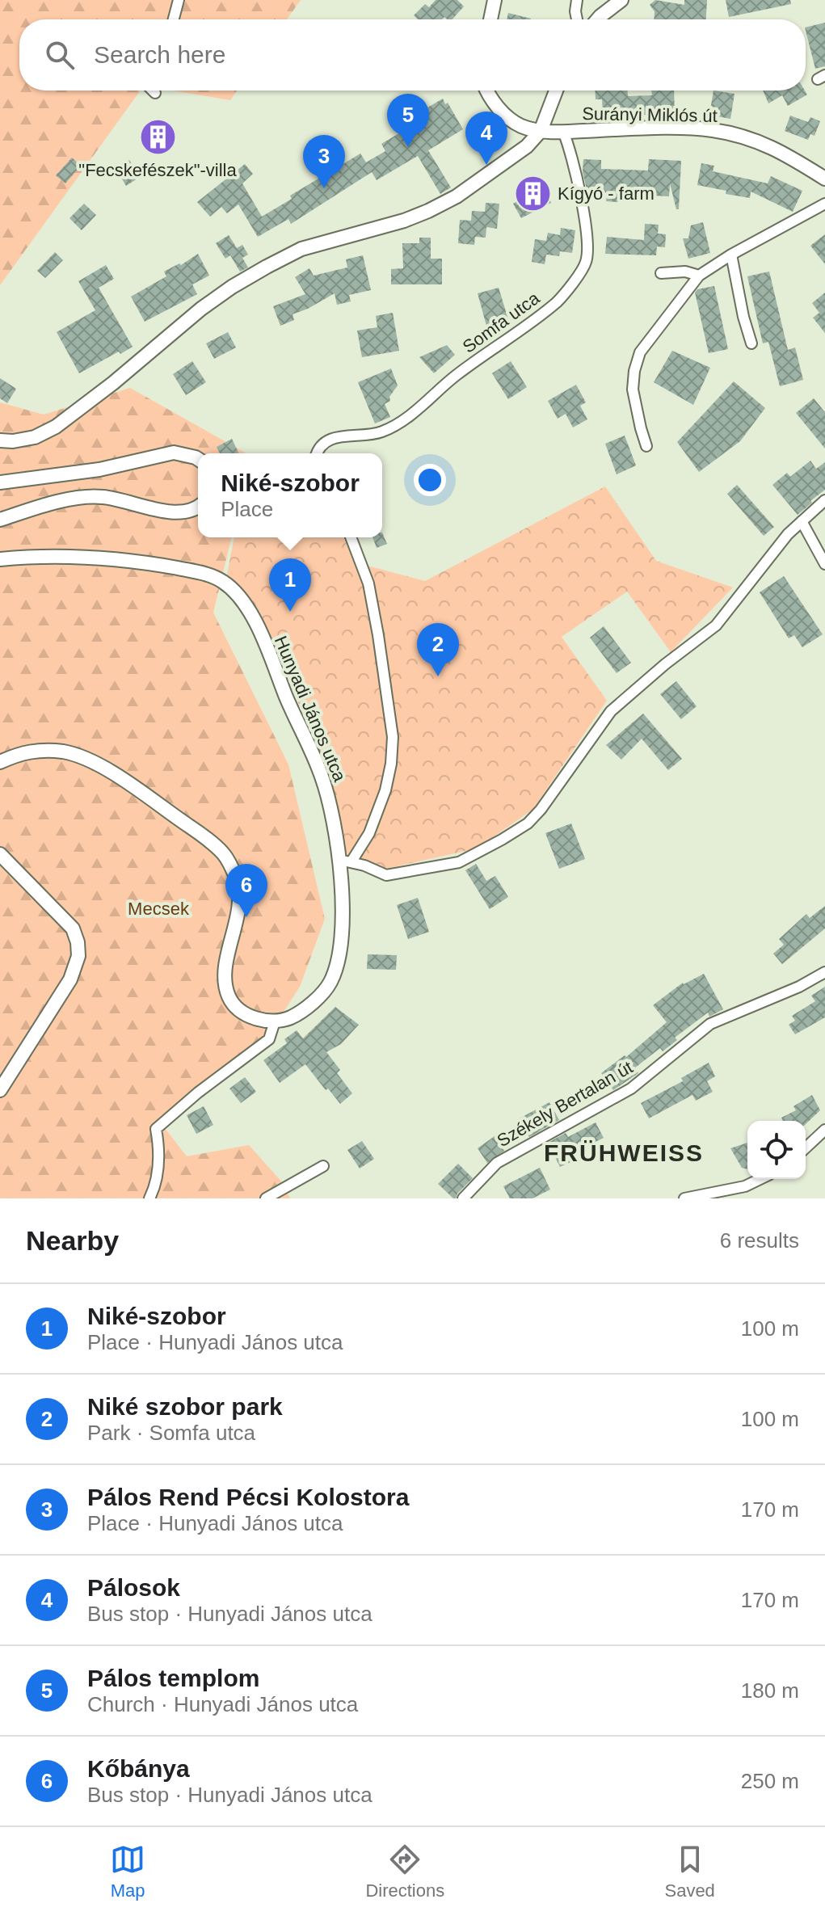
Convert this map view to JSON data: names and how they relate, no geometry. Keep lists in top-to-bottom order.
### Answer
{
  "streets": {
    "street": [
      "Surányi Miklós út",
      "Somfa utca",
      "Hunyadi János utca",
      "Székely Bertalan út"
    ]
  },
  "crossings": [
    ["Surányi Miklós út", "Somfa utca"]
  ],
  "districts": ["FRÜHWEISS"],
  "parks": ["Mecsek"],
  "places": {
    "building": ["\"Fecskefészek\"-villa", "Kígyó - farm"]
  },
  "page": {
    "search": "Search here",
    "pins": [
      "5",
      "4",
      "3",
      "1",
      "2",
      "6"
    ],
    "popup": ["Niké-szobor", "Place"],
    "heading": ["Nearby", "6 results"],
    "list": [
      {
        "mark": "1",
        "name": "Niké-szobor",
        "note": "Place · Hunyadi János utca",
        "value": "100 m"
      },
      {
        "mark": "2",
        "name": "Niké szobor park",
        "note": "Park · Somfa utca",
        "value": "100 m"
      },
      {
        "mark": "3",
        "name": "Pálos Rend Pécsi Kolostora",
        "note": "Place · Hunyadi János utca",
        "value": "170 m"
      },
      {
        "mark": "4",
        "name": "Pálosok",
        "note": "Bus stop · Hunyadi János utca",
        "value": "170 m"
      },
      {
        "mark": "5",
        "name": "Pálos templom",
        "note": "Church · Hunyadi János utca",
        "value": "180 m"
      },
      {
        "mark": "6",
        "name": "Kőbánya",
        "note": "Bus stop · Hunyadi János utca",
        "value": "250 m"
      }
    ],
    "nav": ["Map", "Directions", "Saved"]
  }
}
